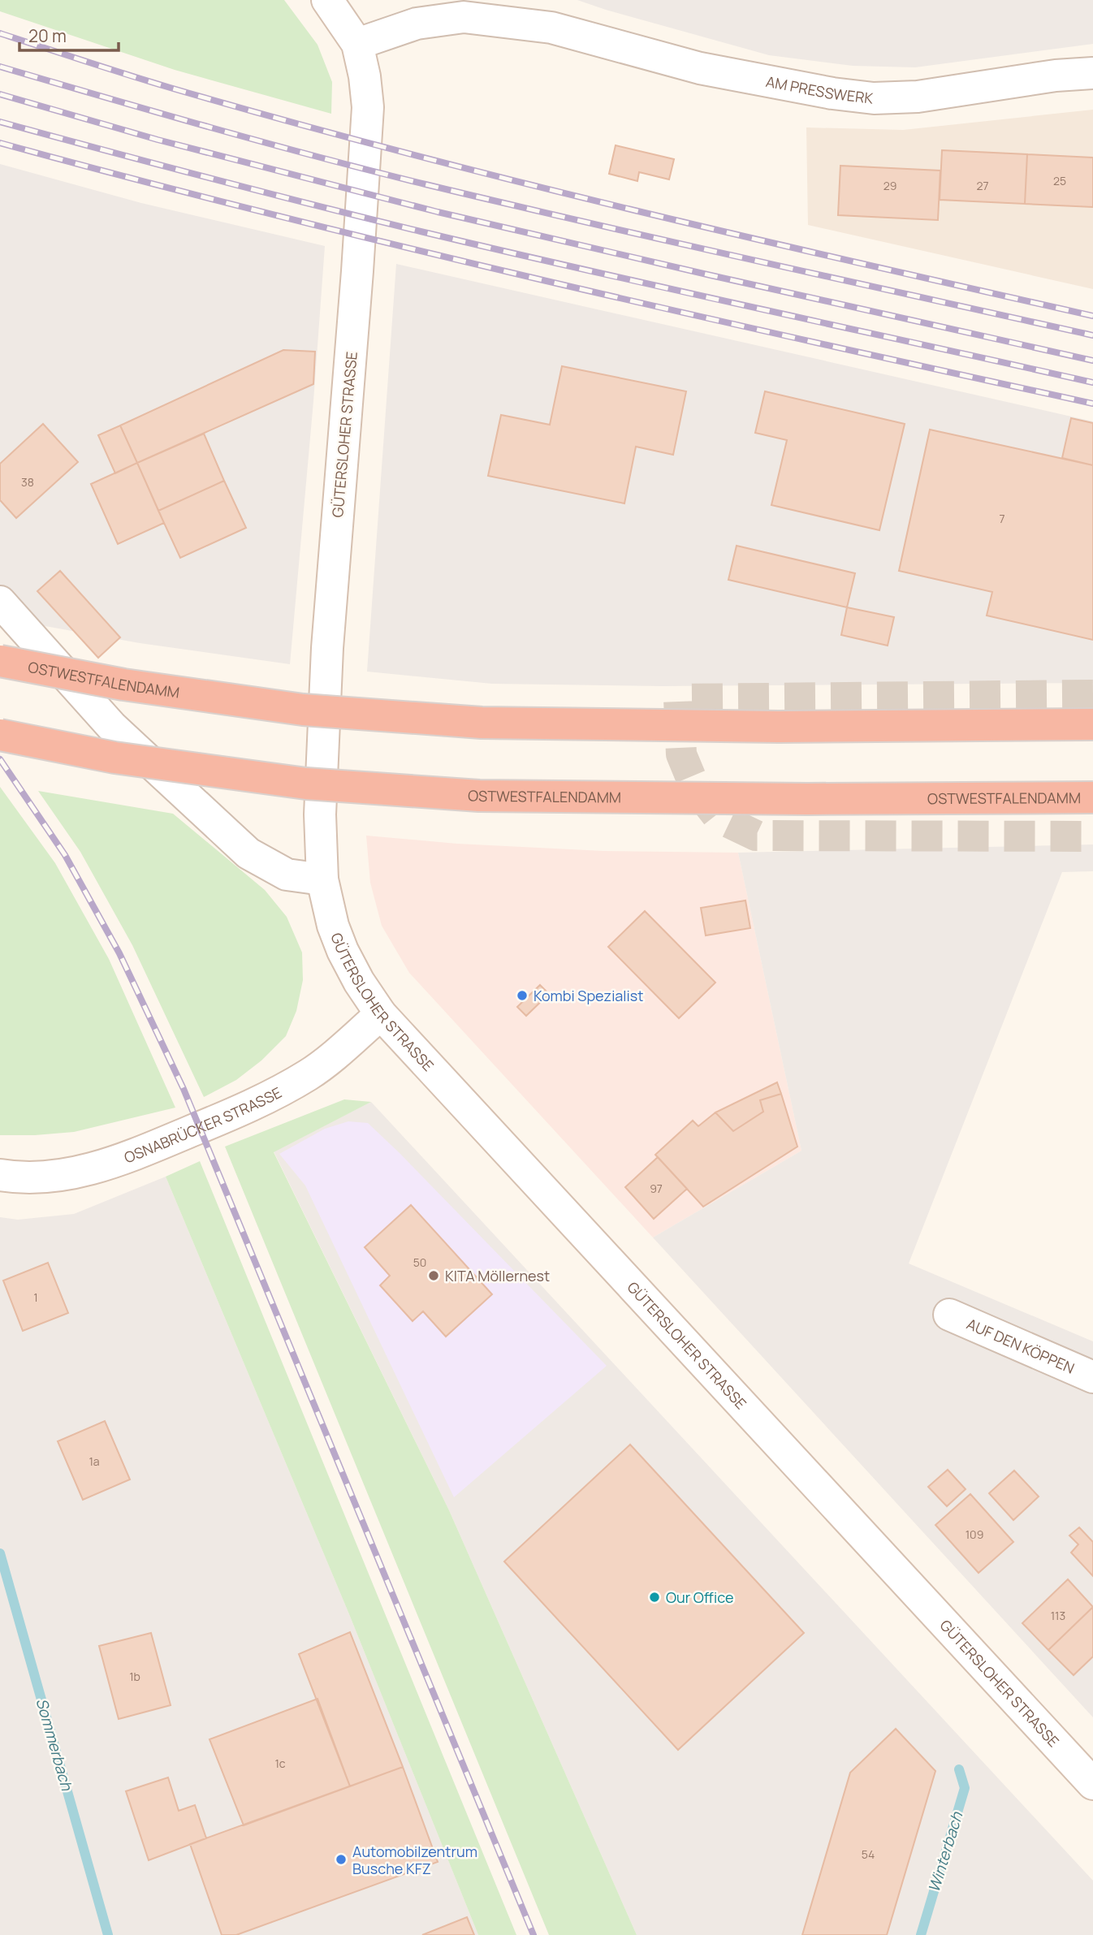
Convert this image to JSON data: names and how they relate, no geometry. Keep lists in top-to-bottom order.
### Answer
{
  "streets": {
    "highway": ["OSTWESTFALENDAMM"],
    "street": [
      "AM PRESSWERK",
      "GÜTERSLOHER STRASSE",
      "OSNABRÜCKER STRASSE",
      "AUF DEN KÖPPEN"
    ]
  },
  "crossings": [
    ["AM PRESSWERK", "GÜTERSLOHER STRASSE"],
    ["GÜTERSLOHER STRASSE", "OSNABRÜCKER STRASSE"]
  ],
  "water": ["Sommerbach", "Winterbach"],
  "places": [
    "Kombi Spezialist",
    "KITA Möllernest",
    "Our Office",
    "Automobilzentrum Busche KFZ"
  ],
  "house_numbers": [
    "25",
    "29",
    "27",
    "38",
    "7",
    "97",
    "50",
    "1",
    "1a",
    "109",
    "113",
    "1b",
    "1c",
    "54"
  ],
  "scale_bar": "20 m"
}
